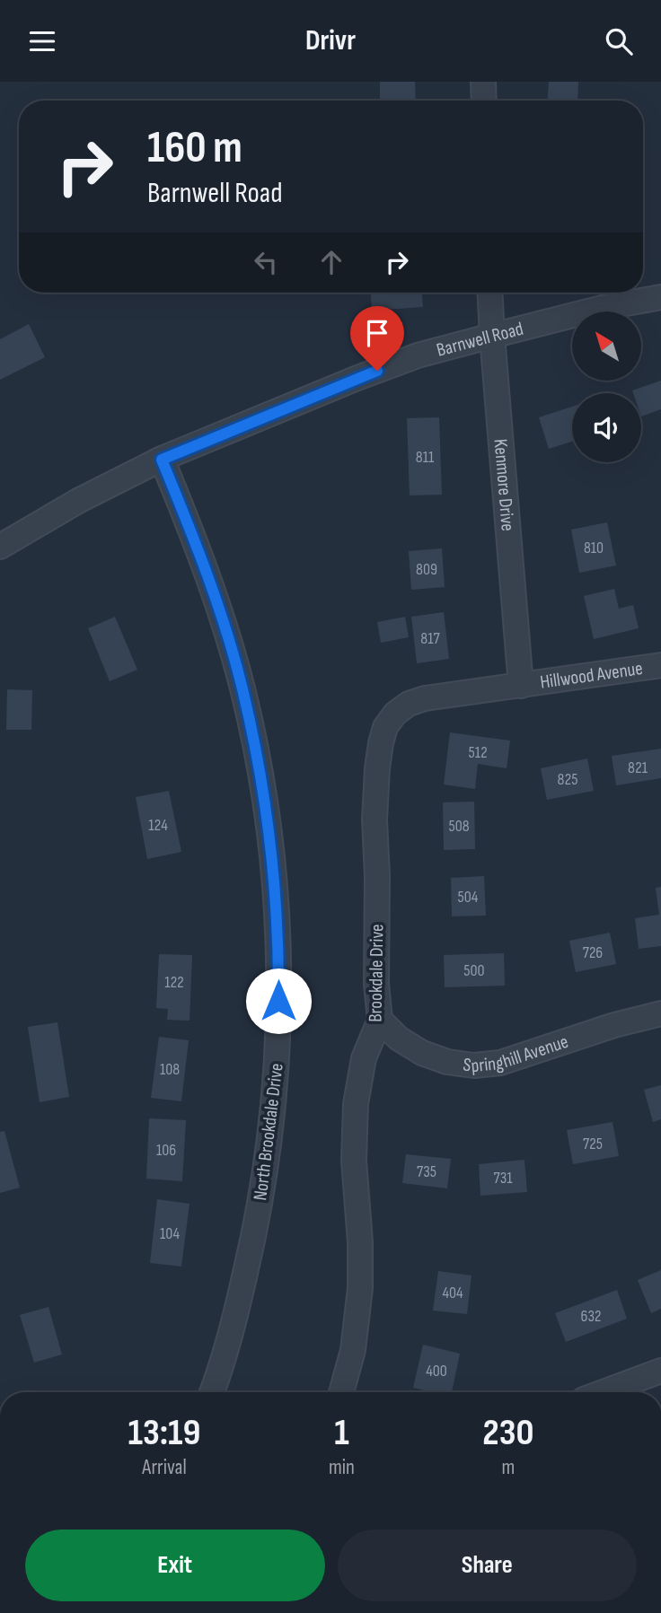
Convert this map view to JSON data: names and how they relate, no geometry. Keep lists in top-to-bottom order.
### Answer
{
  "streets": {
    "street": [
      "Barnwell Road",
      "Kenmore Drive",
      "Hillwood Avenue",
      "Brookdale Drive",
      "Springhill Avenue",
      "North Brookdale Drive"
    ]
  },
  "crossings": [
    ["Barnwell Road", "Kenmore Drive"],
    ["Barnwell Road", "North Brookdale Drive"],
    ["Kenmore Drive", "Hillwood Avenue"],
    ["Kenmore Drive", "Brookdale Drive"],
    ["Hillwood Avenue", "Brookdale Drive"],
    ["Brookdale Drive", "Springhill Avenue"]
  ],
  "house_numbers": [
    "811",
    "810",
    "809",
    "817",
    "512",
    "821",
    "825",
    "124",
    "508",
    "504",
    "726",
    "500",
    "122",
    "108",
    "725",
    "106",
    "735",
    "731",
    "104",
    "404",
    "632",
    "400"
  ],
  "north": "top left",
  "page": {
    "header": "Drivr",
    "turn": ["160 m", "Barnwell Road"],
    "eta": [
      "13:19",
      "Arrival",
      "1",
      "min",
      "230",
      "m"
    ],
    "buttons": ["Exit", "Share"]
  }
}
